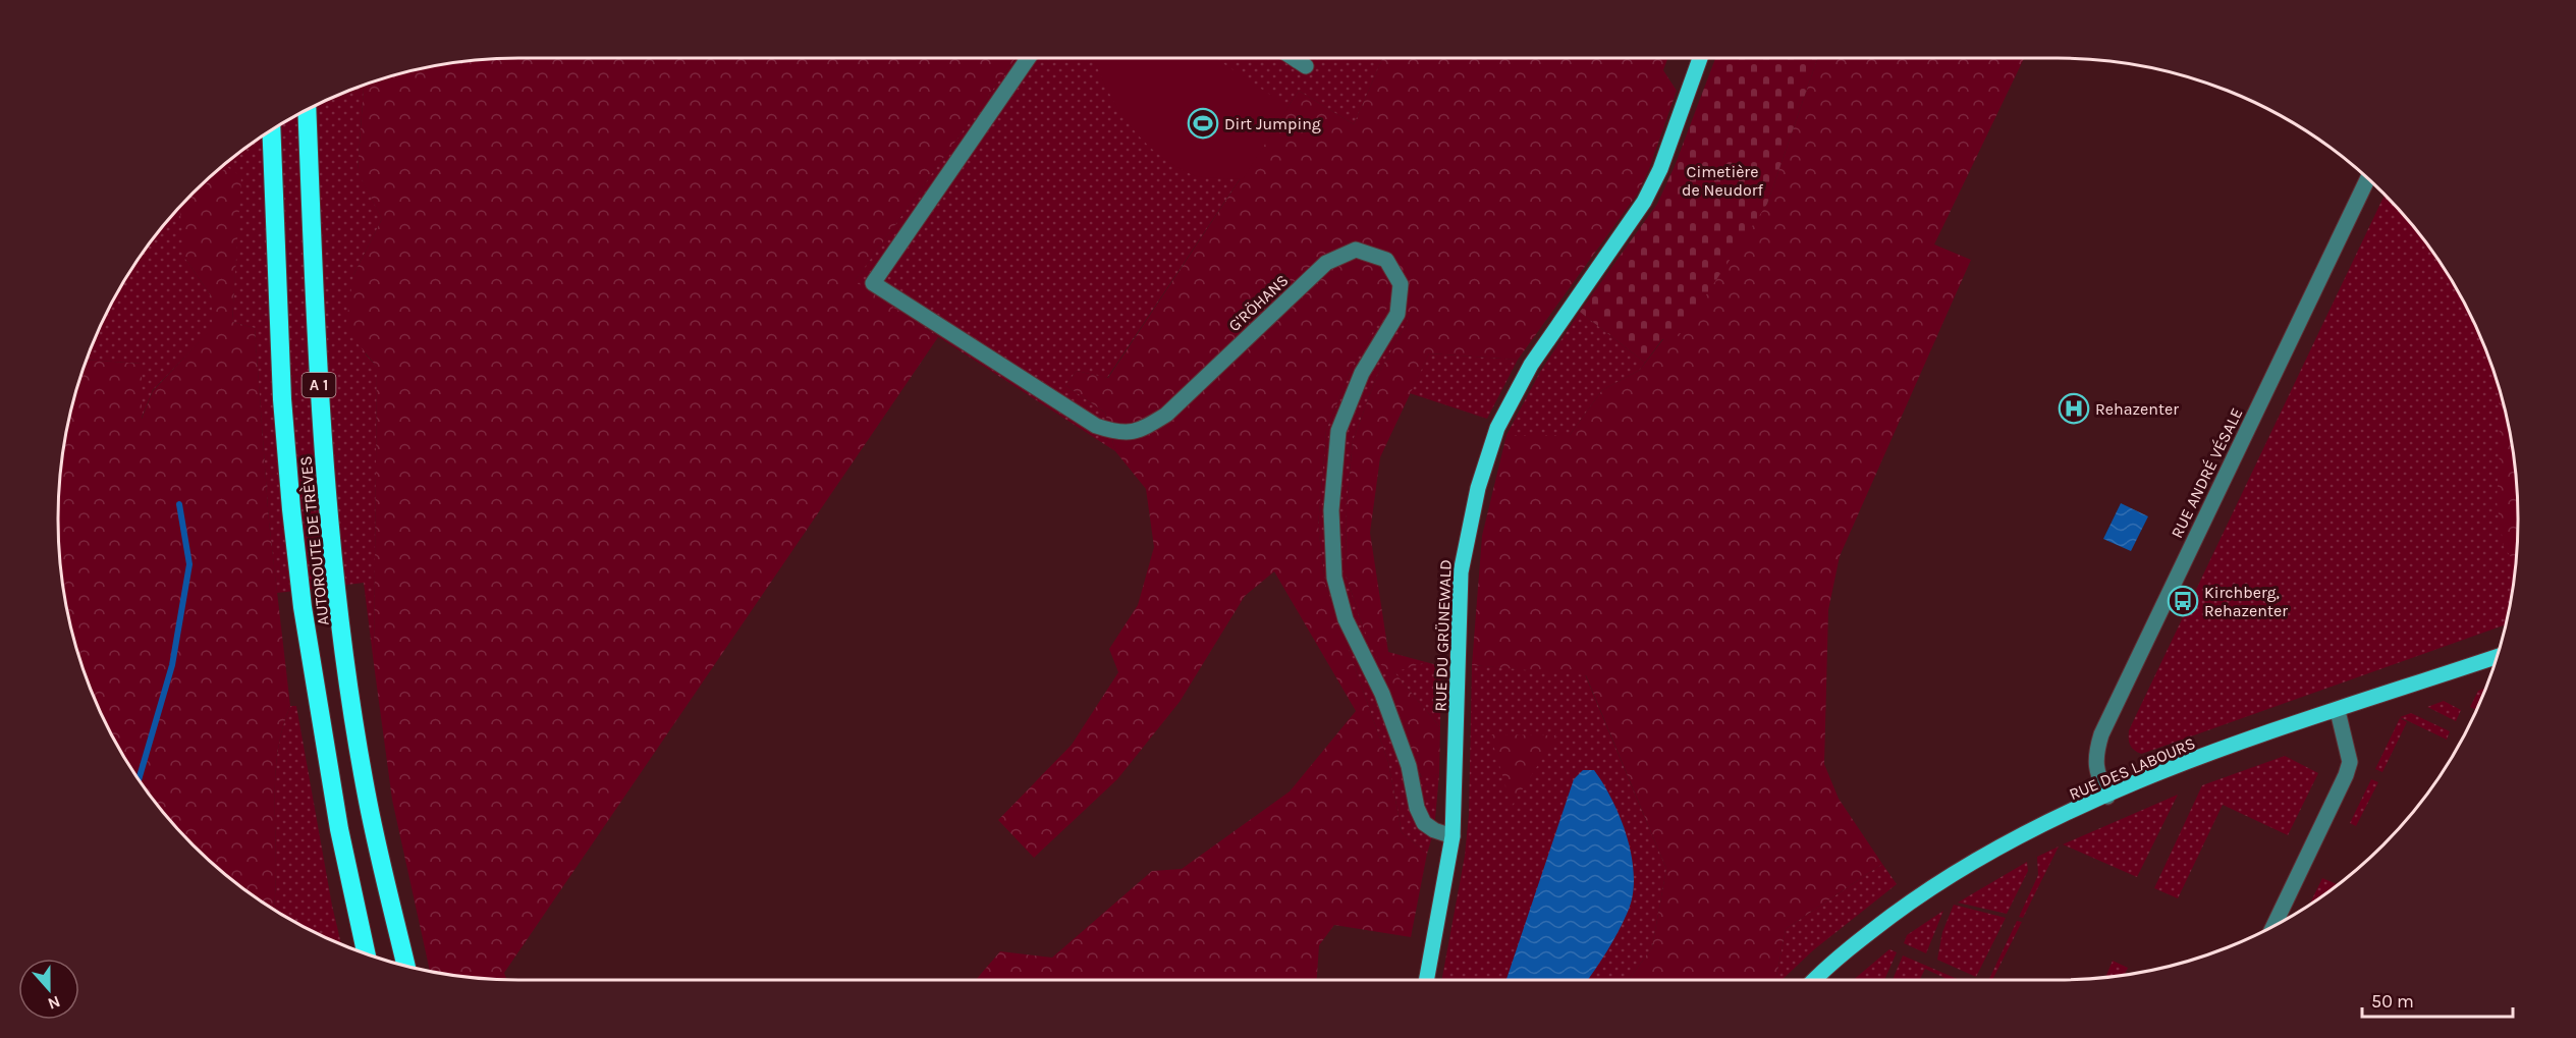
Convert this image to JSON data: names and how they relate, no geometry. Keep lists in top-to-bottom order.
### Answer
{
  "streets": {
    "highway": ["A 1", "AUTOROUTE DE TRÈVES"],
    "main road": ["RUE DU GRÜNEWALD", "RUE DES LABOURS"],
    "street": ["G'RÖHANS", "RUE ANDRÉ VÉSALE"]
  },
  "crossings": [
    ["G'RÖHANS", "RUE DU GRÜNEWALD"],
    ["RUE ANDRÉ VÉSALE", "RUE DES LABOURS"]
  ],
  "parks": ["Cimetière de Neudorf"],
  "places": {
    "sports": ["Dirt Jumping"],
    "hospital": ["Rehazenter"],
    "bus stop": ["Kirchberg, Rehazenter"]
  },
  "scale_bar": "50 m",
  "north": "bottom"
}
